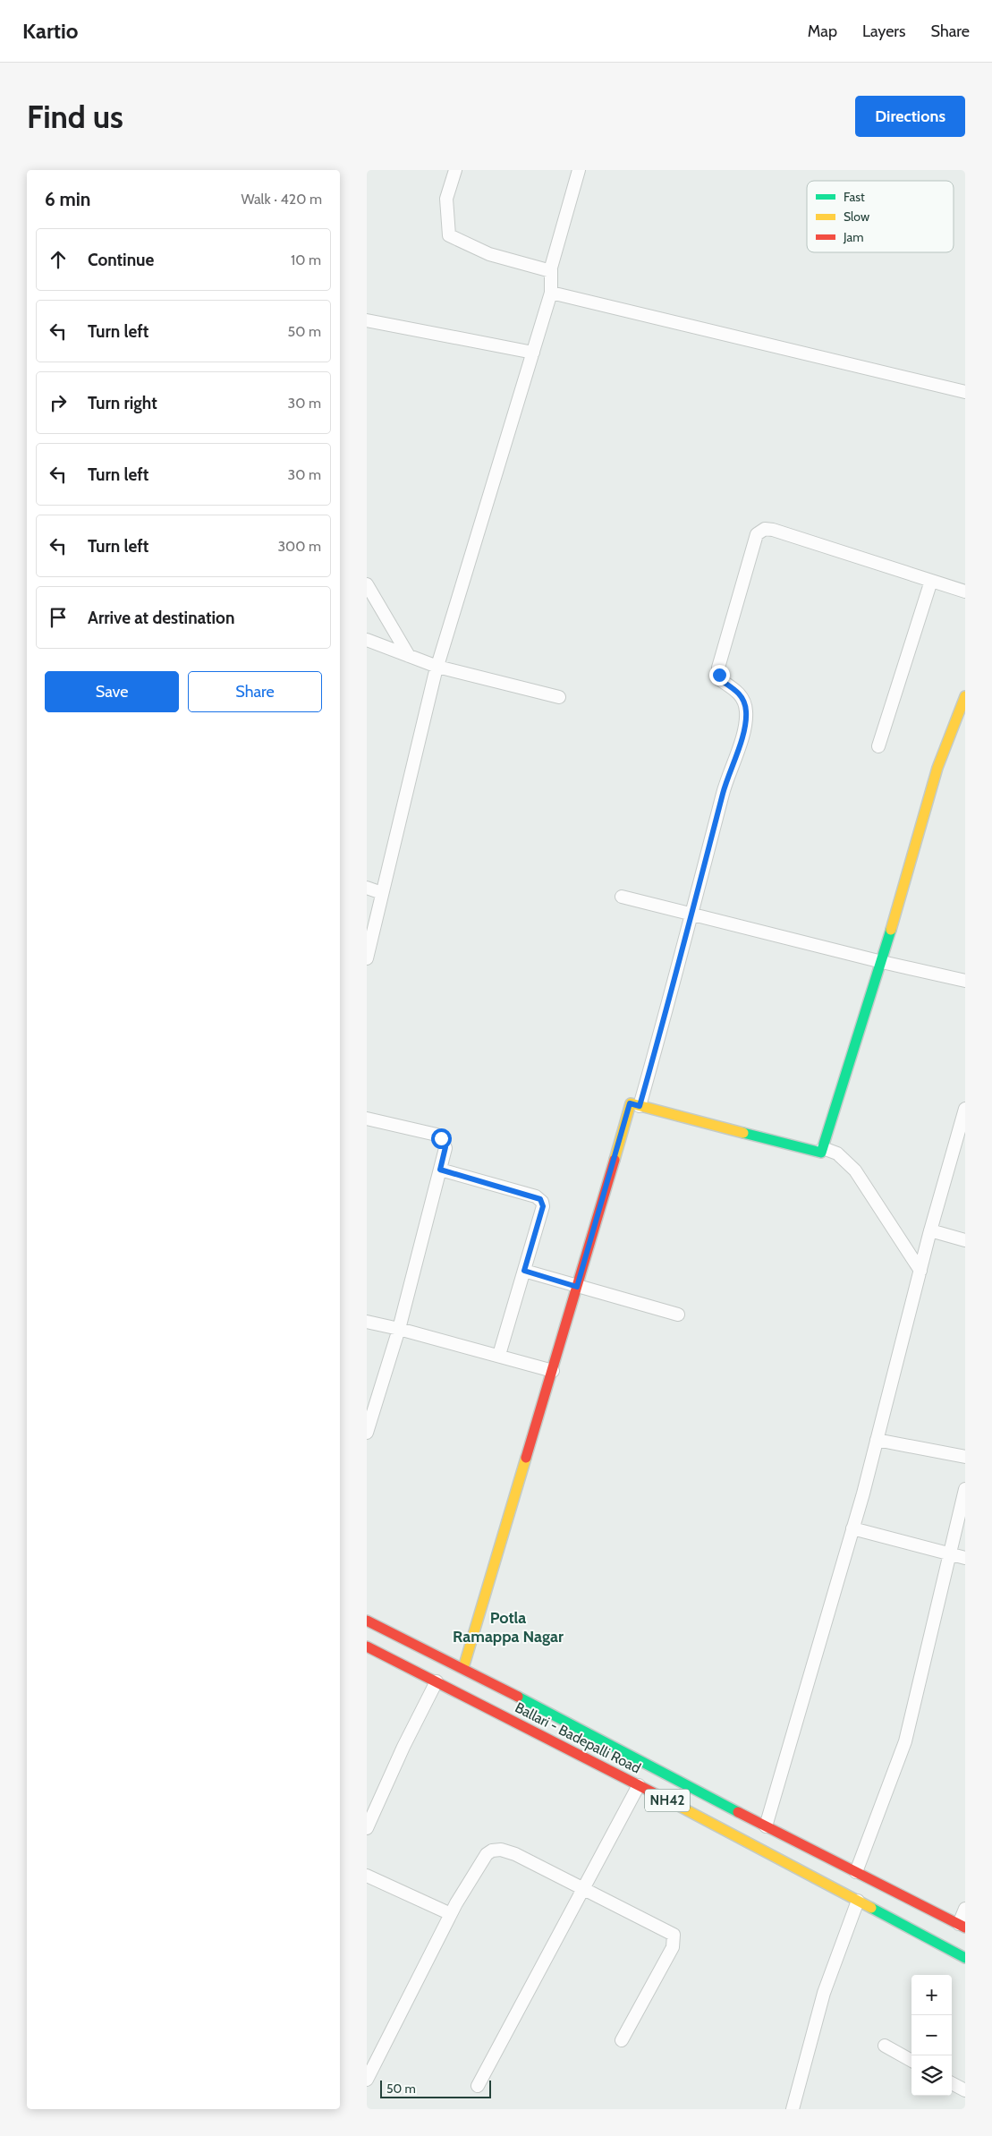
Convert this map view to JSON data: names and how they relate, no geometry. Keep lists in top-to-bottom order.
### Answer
{
  "streets": {
    "main road": ["Ballari - Badepalli Road", "NH42"]
  },
  "districts": ["Potla Ramappa Nagar"],
  "legend": ["Fast", "Slow", "Jam"],
  "scale_bar": "50 m",
  "page": {
    "header": "Kartio",
    "nav": ["Map", "Layers", "Share"],
    "buttons": [
      "Directions",
      ["Save", "Share"]
    ],
    "title": "Find us",
    "heading": ["6 min", "Walk · 420 m"],
    "list": [
      ["Continue", "10 m"],
      ["Turn left", "50 m"],
      ["Turn right", "30 m"],
      ["Turn left", "30 m"],
      ["Turn left", "300 m"],
      "Arrive at destination"
    ],
    "map_buttons": ["+", "−"],
    "scale": "50 m"
  }
}
